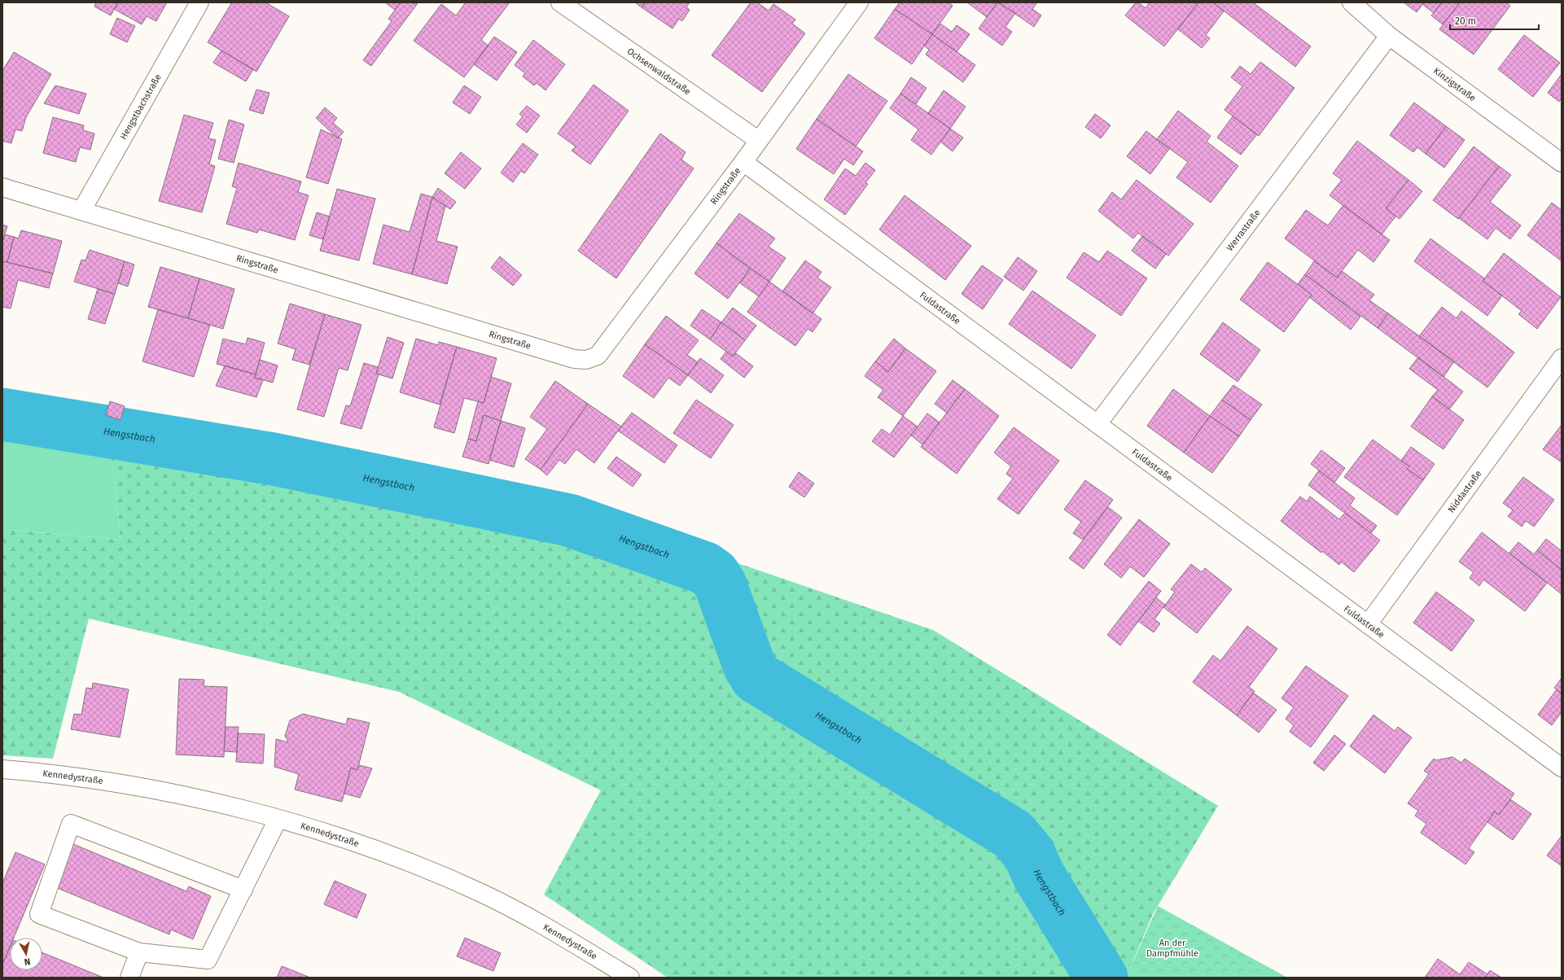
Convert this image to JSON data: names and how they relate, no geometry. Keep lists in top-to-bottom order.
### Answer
{
  "streets": {
    "street": [
      "Ochsenwaldstraße",
      "Kinzigstraße",
      "Hengstbachstraße",
      "Ringstraße",
      "Werrastraße",
      "Fuldastraße",
      "Niddastraße",
      "Kennedystraße"
    ]
  },
  "crossings": [
    ["Ochsenwaldstraße", "Ringstraße"],
    ["Kinzigstraße", "Werrastraße"],
    ["Hengstbachstraße", "Ringstraße"],
    ["Ringstraße", "Fuldastraße"],
    ["Werrastraße", "Fuldastraße"],
    ["Fuldastraße", "Niddastraße"]
  ],
  "water": ["Hengstbach"],
  "parks": ["An der Dampfmühle"],
  "scale_bar": "20 m",
  "north": "bottom"
}
